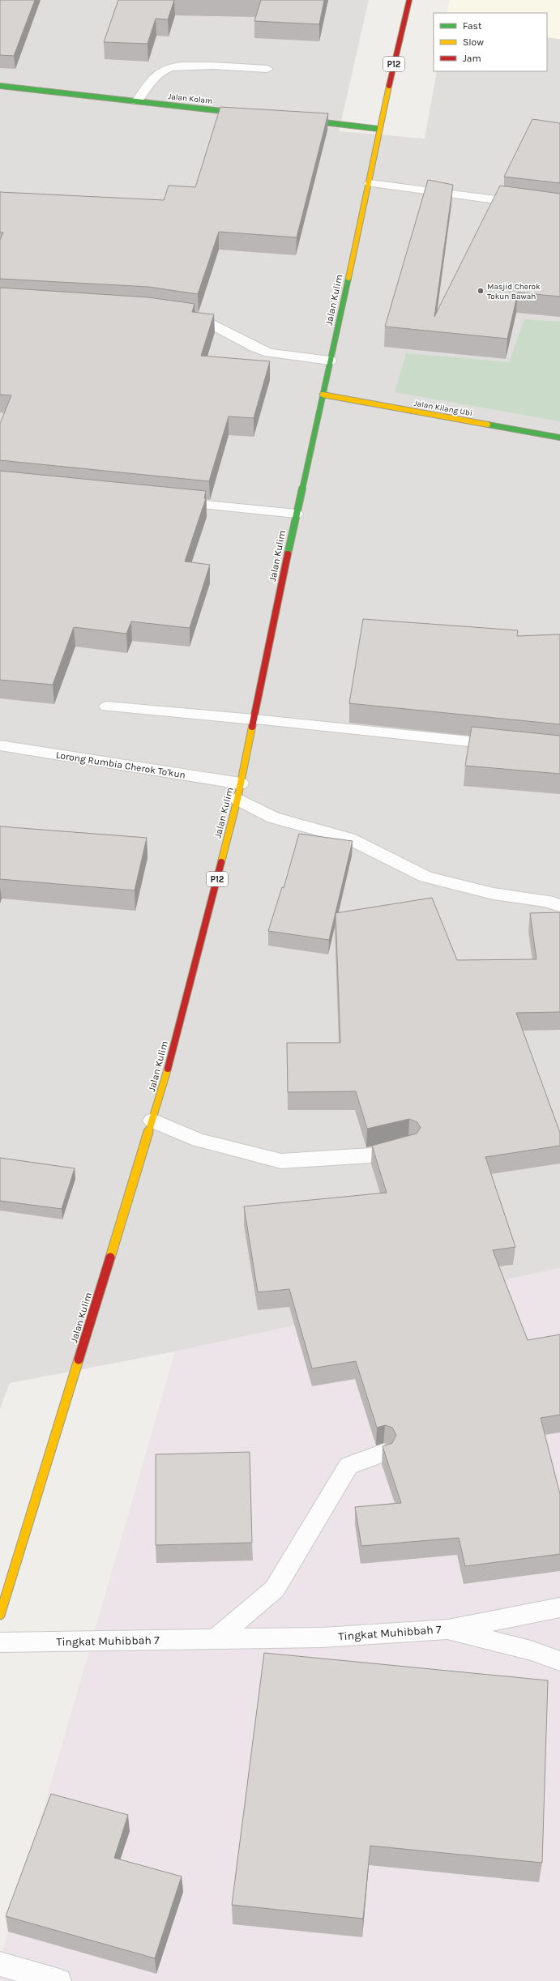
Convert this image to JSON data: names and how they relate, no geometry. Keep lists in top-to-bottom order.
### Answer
{
  "streets": {
    "main road": [
      "P12",
      "Jalan Kolam",
      "Jalan Kulim",
      "Jalan Kilang Ubi"
    ],
    "street": ["Lorong Rumbia Cherok To'kun", "Tingkat Muhibbah 7"]
  },
  "crossings": [
    ["Jalan Kulim", "Jalan Kilang Ubi"],
    ["Jalan Kulim", "Lorong Rumbia Cherok To'kun"]
  ],
  "places": ["Masjid Cherok Tokun Bawah"],
  "legend": ["Fast", "Slow", "Jam"]
}
